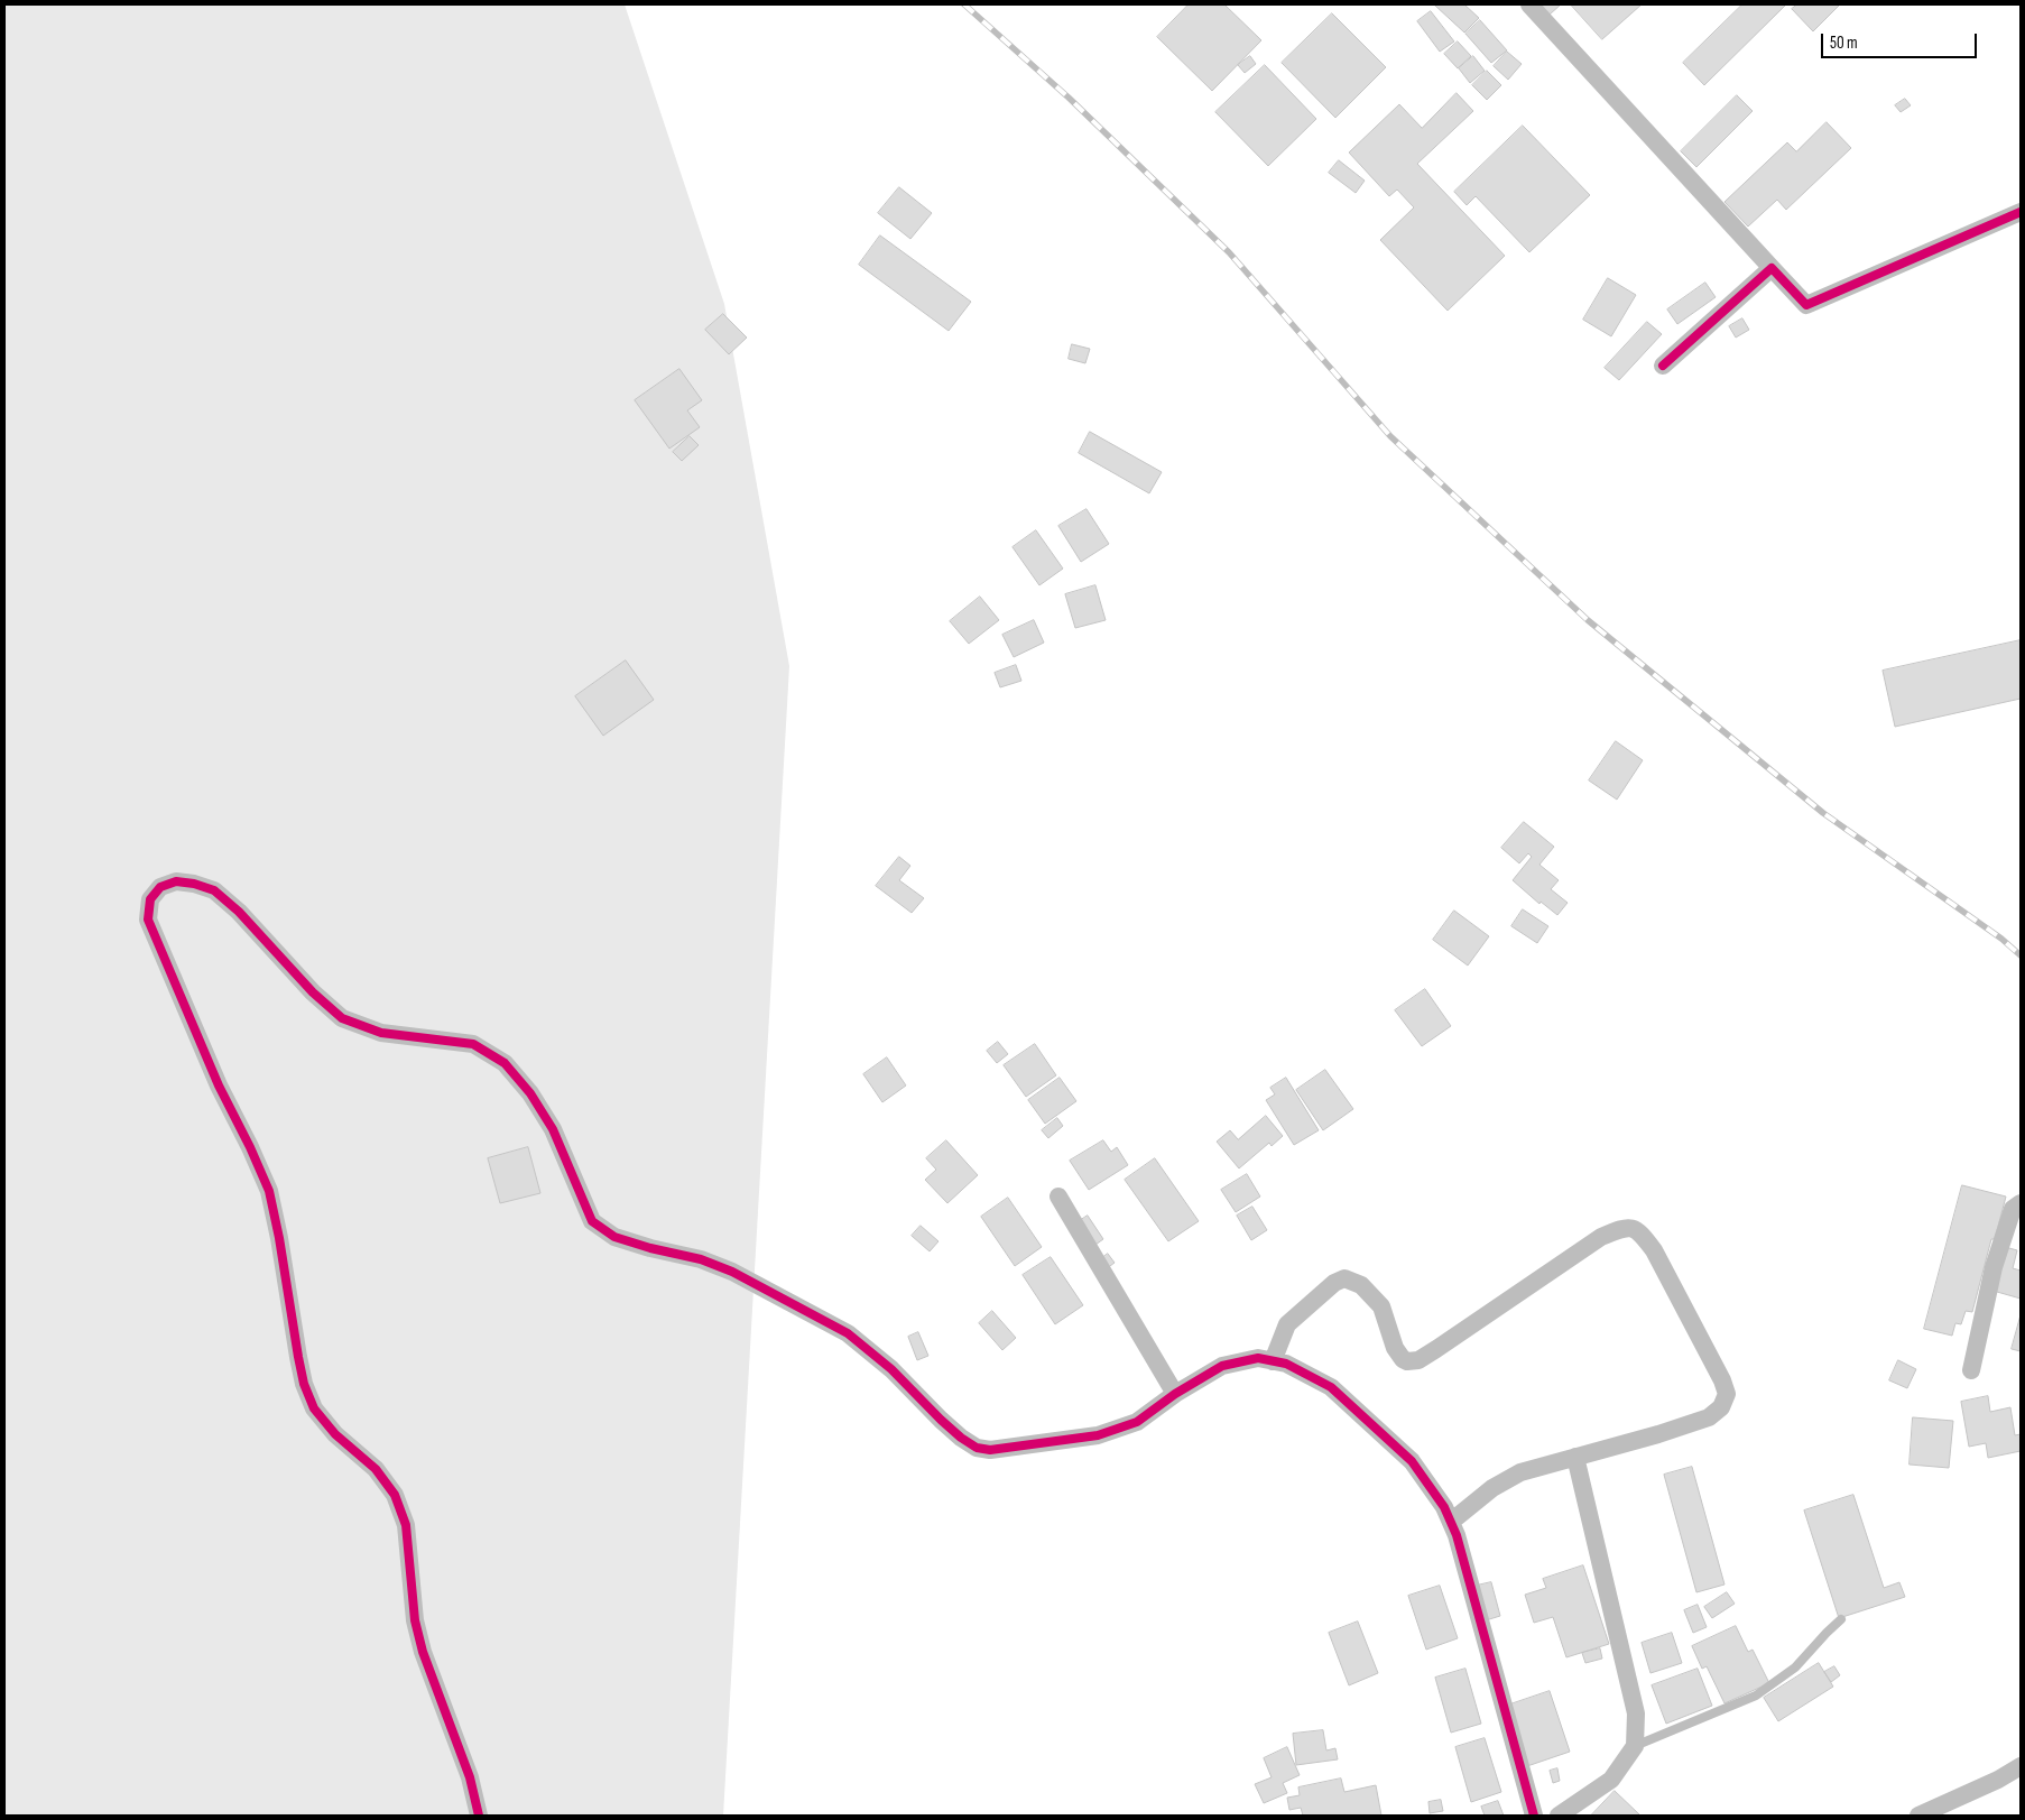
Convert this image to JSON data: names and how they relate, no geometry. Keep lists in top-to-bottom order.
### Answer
{
  "scale_bar": "50 m"
}
